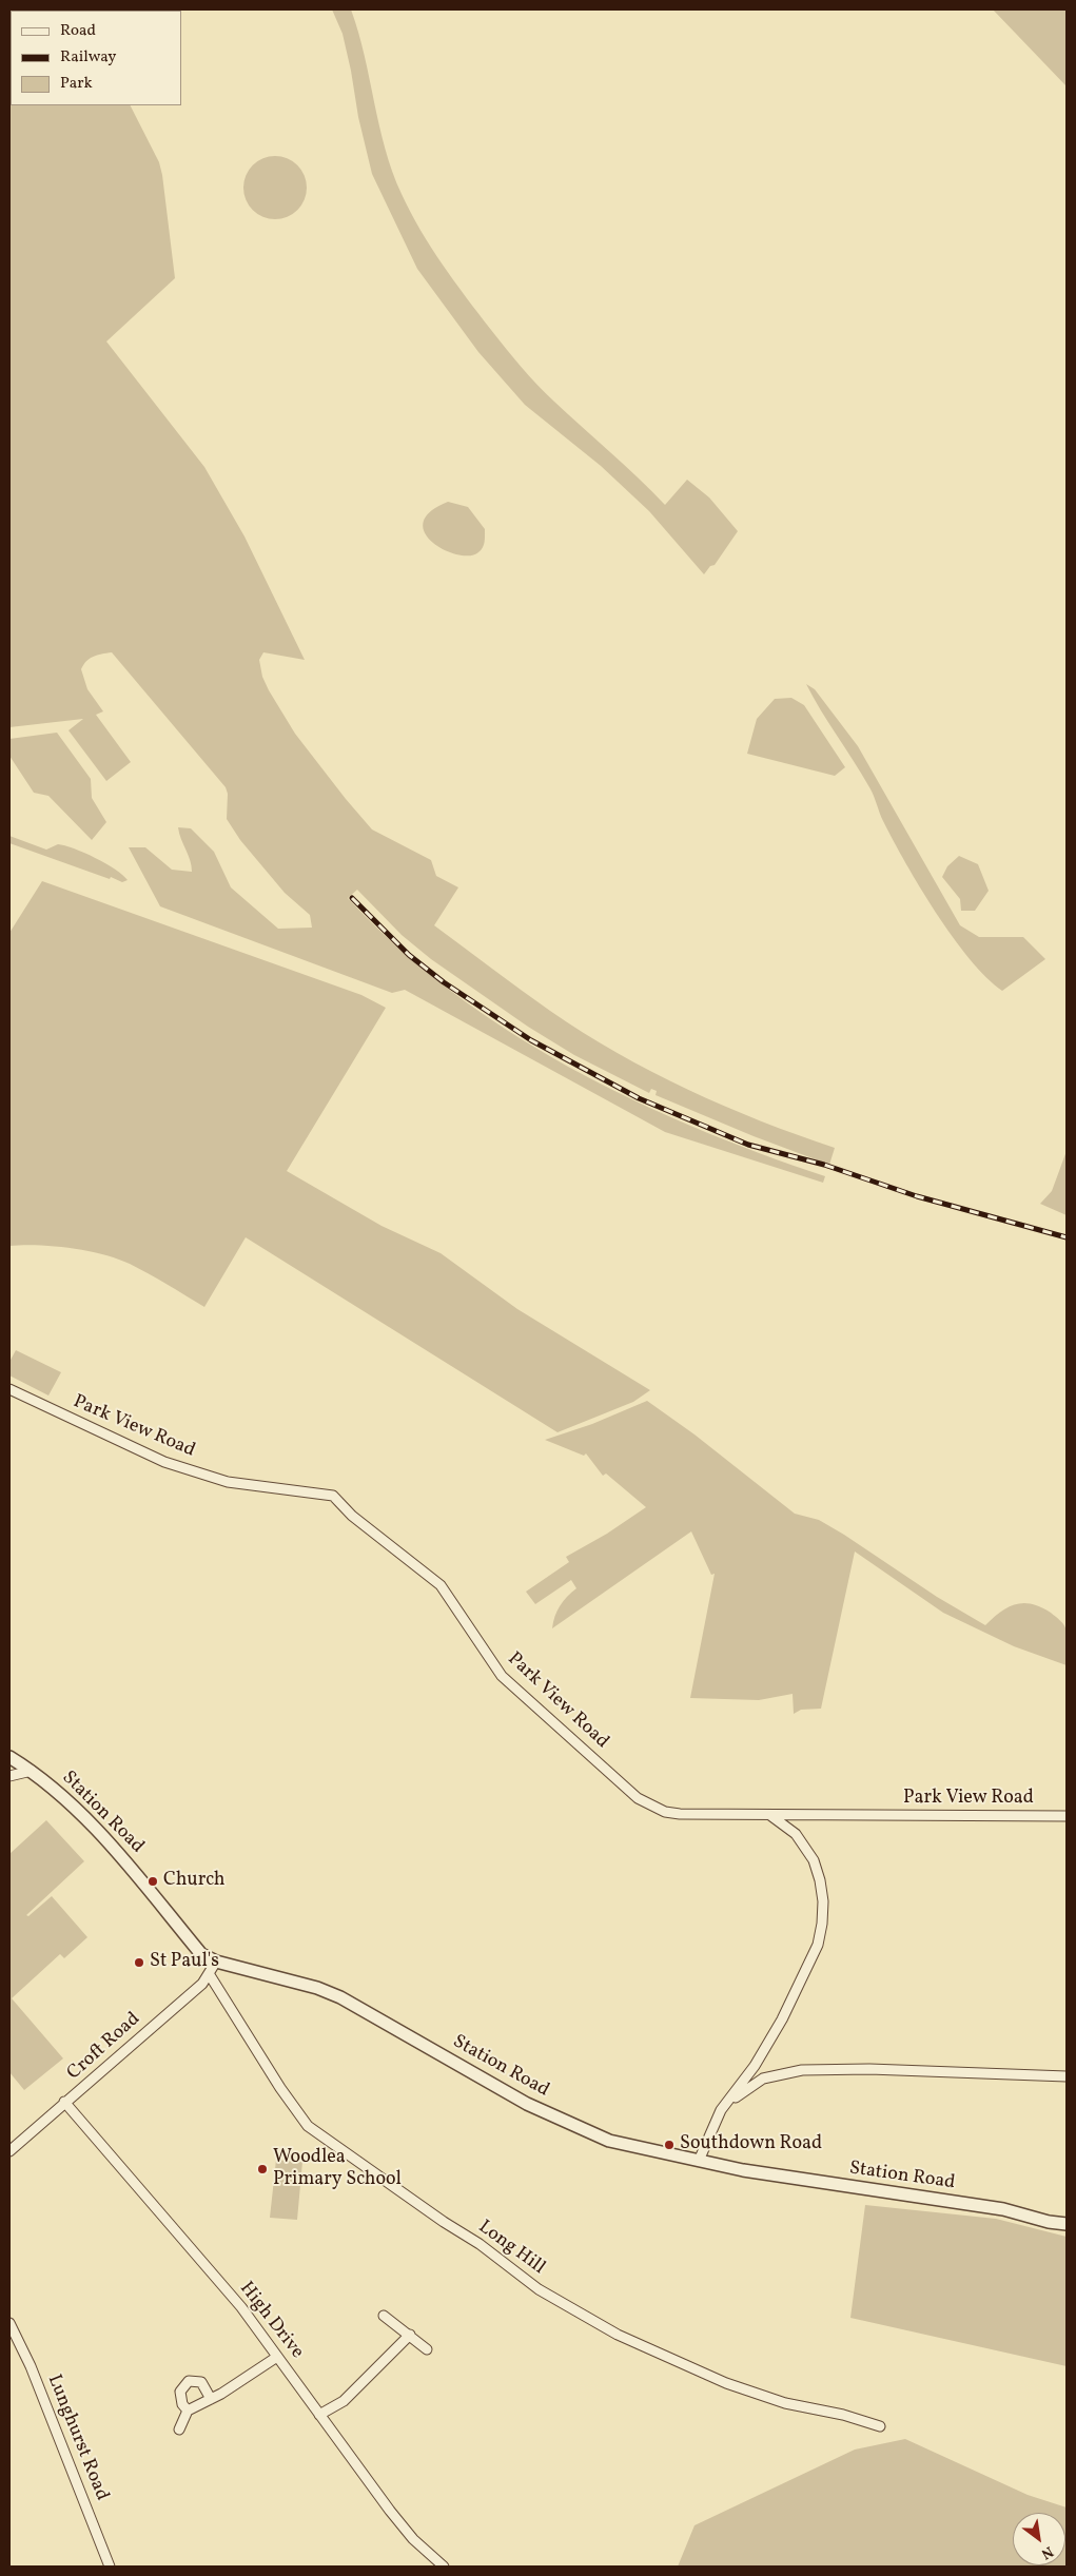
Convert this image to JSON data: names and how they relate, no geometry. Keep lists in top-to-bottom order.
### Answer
{
  "streets": {
    "street": [
      "Park View Road",
      "Station Road",
      "Croft Road",
      "Long Hill",
      "High Drive",
      "Lunghurst Road"
    ]
  },
  "crossings": [
    ["Station Road", "Croft Road"],
    ["Croft Road", "Long Hill"],
    ["Croft Road", "High Drive"]
  ],
  "places": [
    "Church",
    "St Paul's",
    "Southdown Road",
    "Woodlea Primary School"
  ],
  "legend": ["Road", "Railway", "Park"],
  "north": "bottom right"
}
